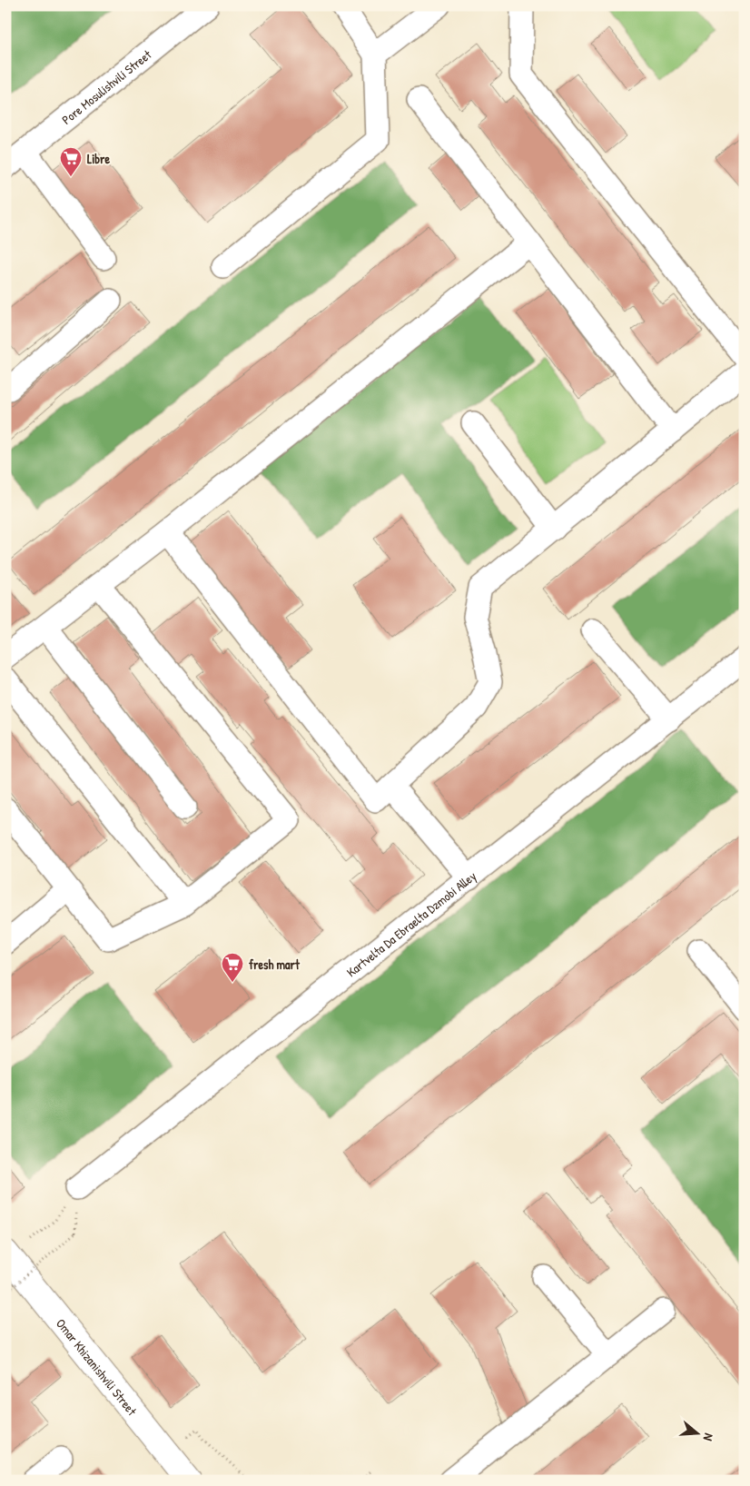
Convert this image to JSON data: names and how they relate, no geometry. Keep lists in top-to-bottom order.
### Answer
{
  "streets": {
    "main road": ["Omar Khizanishvili Street"],
    "street": ["Pore Mosulishvili Street", "Kartvelta Da Ebraelta Dzmobi Alley"]
  },
  "places": {
    "supermarket": ["Libre", "fresh mart"]
  },
  "north": "right"
}
